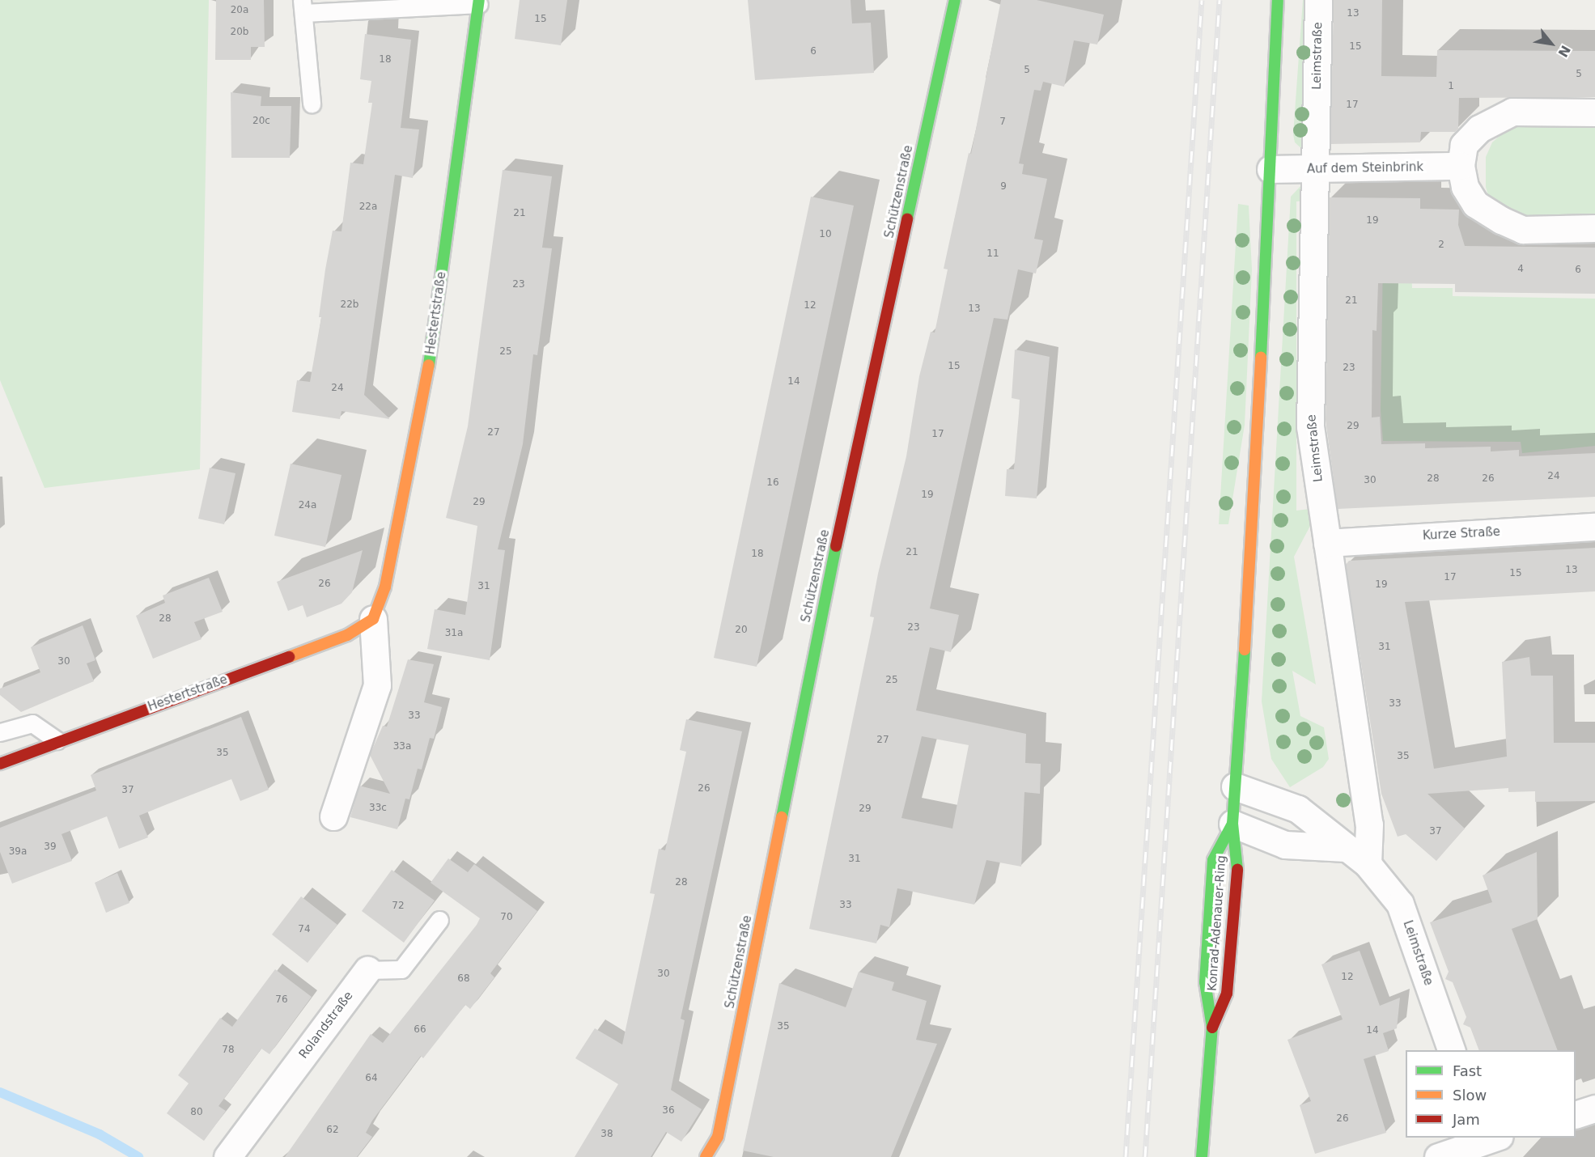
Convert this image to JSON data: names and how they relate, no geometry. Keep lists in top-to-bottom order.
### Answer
{
  "streets": {
    "street": [
      "Leimstraße",
      "Auf dem Steinbrink",
      "Schützenstraße",
      "Hestertstraße",
      "Kurze Straße",
      "Konrad-Adenauer-Ring",
      "Rolandstraße"
    ]
  },
  "crossings": [
    ["Leimstraße", "Auf dem Steinbrink"],
    ["Leimstraße", "Kurze Straße"]
  ],
  "house_numbers": [
    "20a",
    "13",
    "15",
    "20b",
    "15",
    "6",
    "18",
    "5",
    "5",
    "1",
    "17",
    "20c",
    "7",
    "9",
    "22a",
    "21",
    "19",
    "10",
    "2",
    "11",
    "4",
    "6",
    "23",
    "21",
    "22b",
    "12",
    "13",
    "25",
    "15",
    "23",
    "14",
    "24",
    "29",
    "27",
    "17",
    "24",
    "28",
    "26",
    "30",
    "16",
    "19",
    "29",
    "24a",
    "21",
    "18",
    "13",
    "15",
    "17",
    "26",
    "19",
    "31",
    "28",
    "23",
    "20",
    "31a",
    "31",
    "30",
    "25",
    "33",
    "33",
    "27",
    "33a",
    "35",
    "35",
    "26",
    "37",
    "33c",
    "29",
    "37",
    "39",
    "39a",
    "31",
    "28",
    "33",
    "72",
    "70",
    "74",
    "30",
    "12",
    "68",
    "76",
    "35",
    "66",
    "14",
    "78",
    "64",
    "36",
    "80",
    "26",
    "62",
    "38"
  ],
  "legend": ["Fast", "Slow", "Jam"],
  "north": "bottom right"
}
